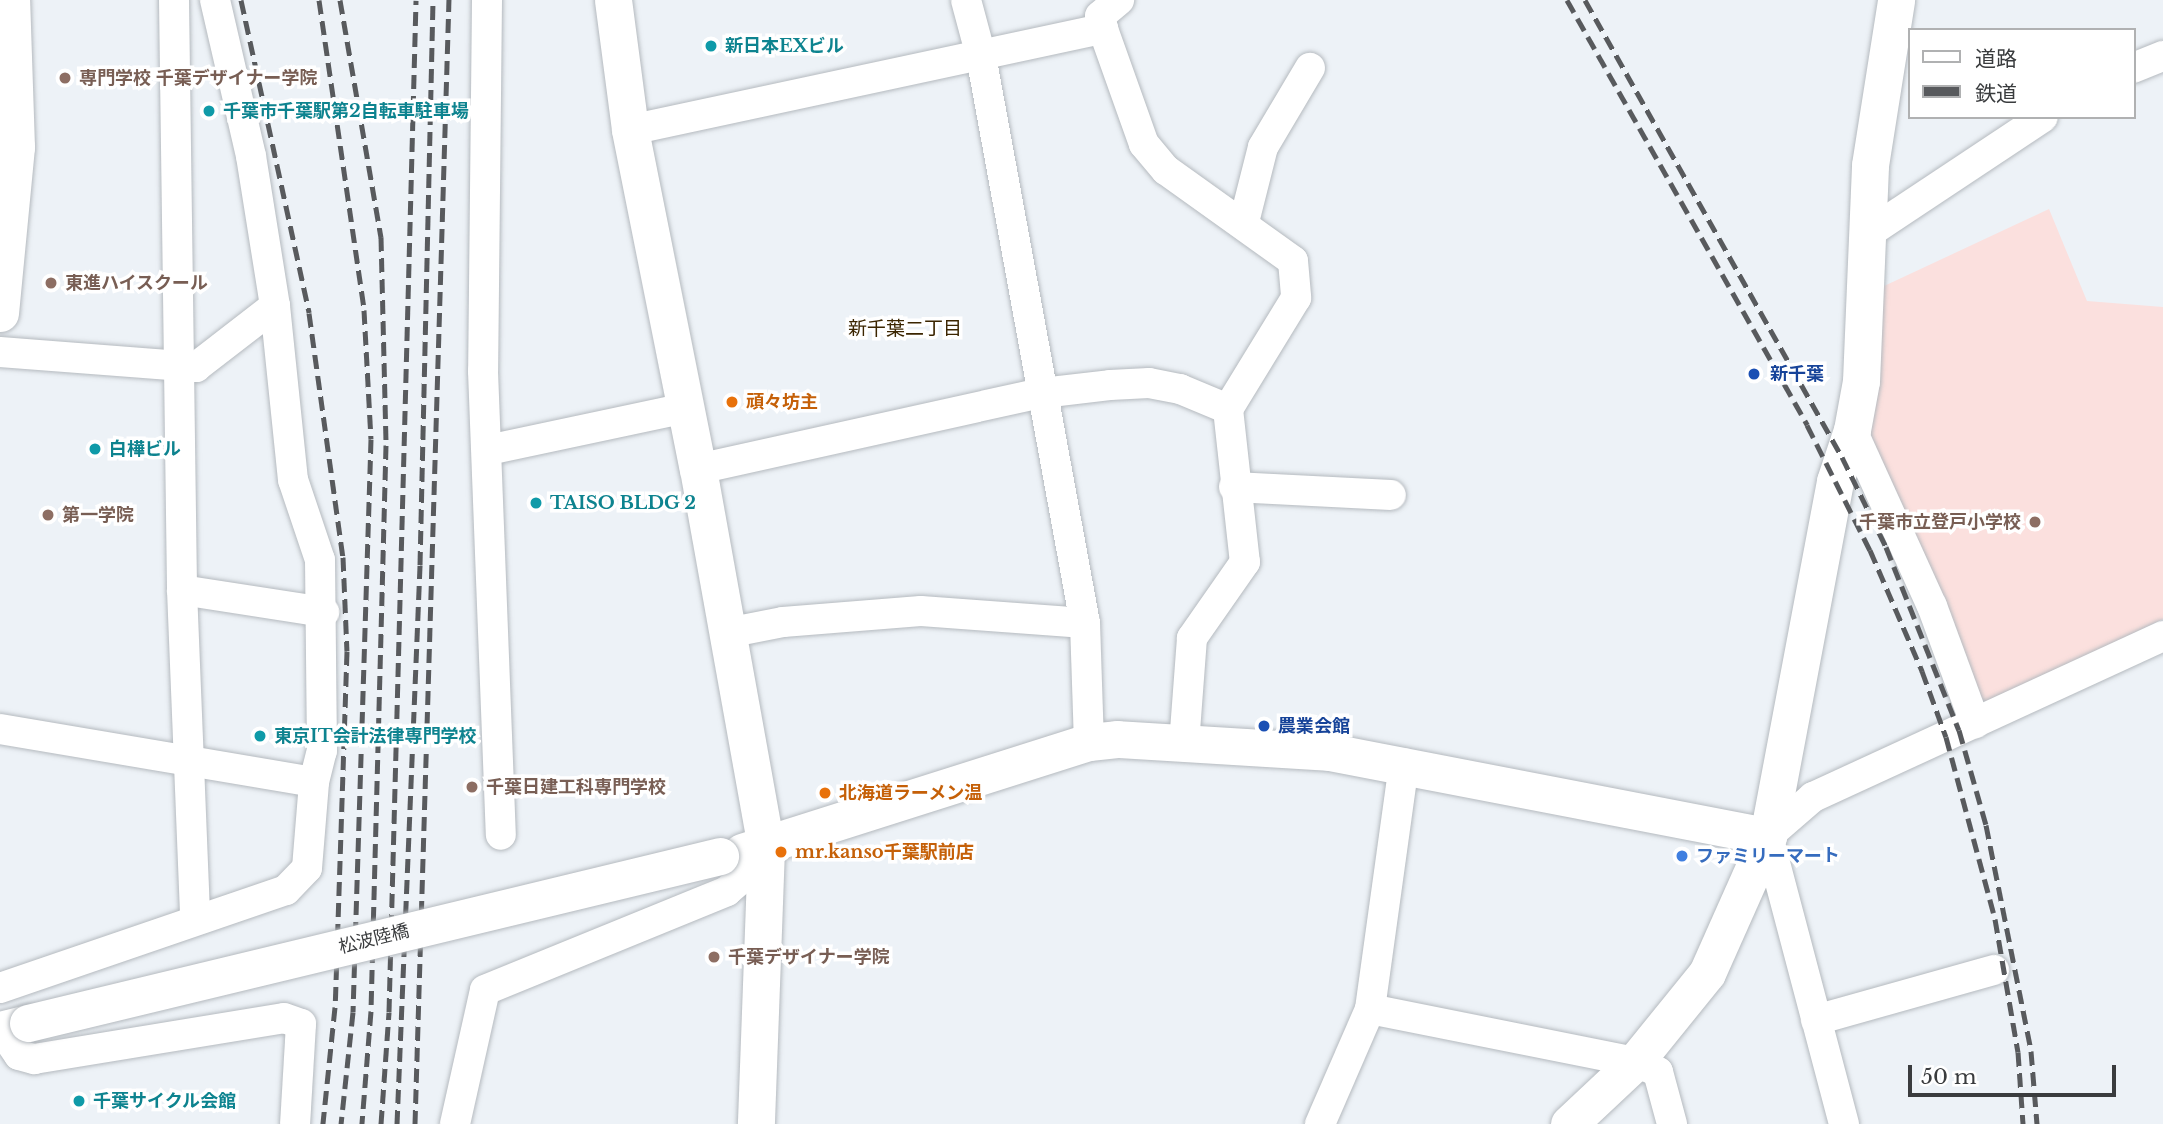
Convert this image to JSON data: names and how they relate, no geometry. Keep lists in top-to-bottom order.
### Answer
{
  "streets": {
    "street": ["松波陸橋"]
  },
  "districts": ["新千葉二丁目"],
  "places": [
    "新日本EXビル",
    "専門学校 千葉デザイナー学院",
    "千葉市千葉駅第2自転車駐車場",
    "東進ハイスクール",
    "新千葉",
    "頑々坊主",
    "白樺ビル",
    "TAISO BLDG 2",
    "第一学院",
    "千葉市立登戸小学校",
    "農業会館",
    "東京IT会計法律専門学校",
    "千葉日建工科専門学校",
    "北海道ラーメン温",
    "mr.kanso千葉駅前店",
    "ファミリーマート",
    "千葉デザイナー学院",
    "千葉サイクル会館"
  ],
  "legend": ["道路", "鉄道"],
  "scale_bar": "50 m"
}
